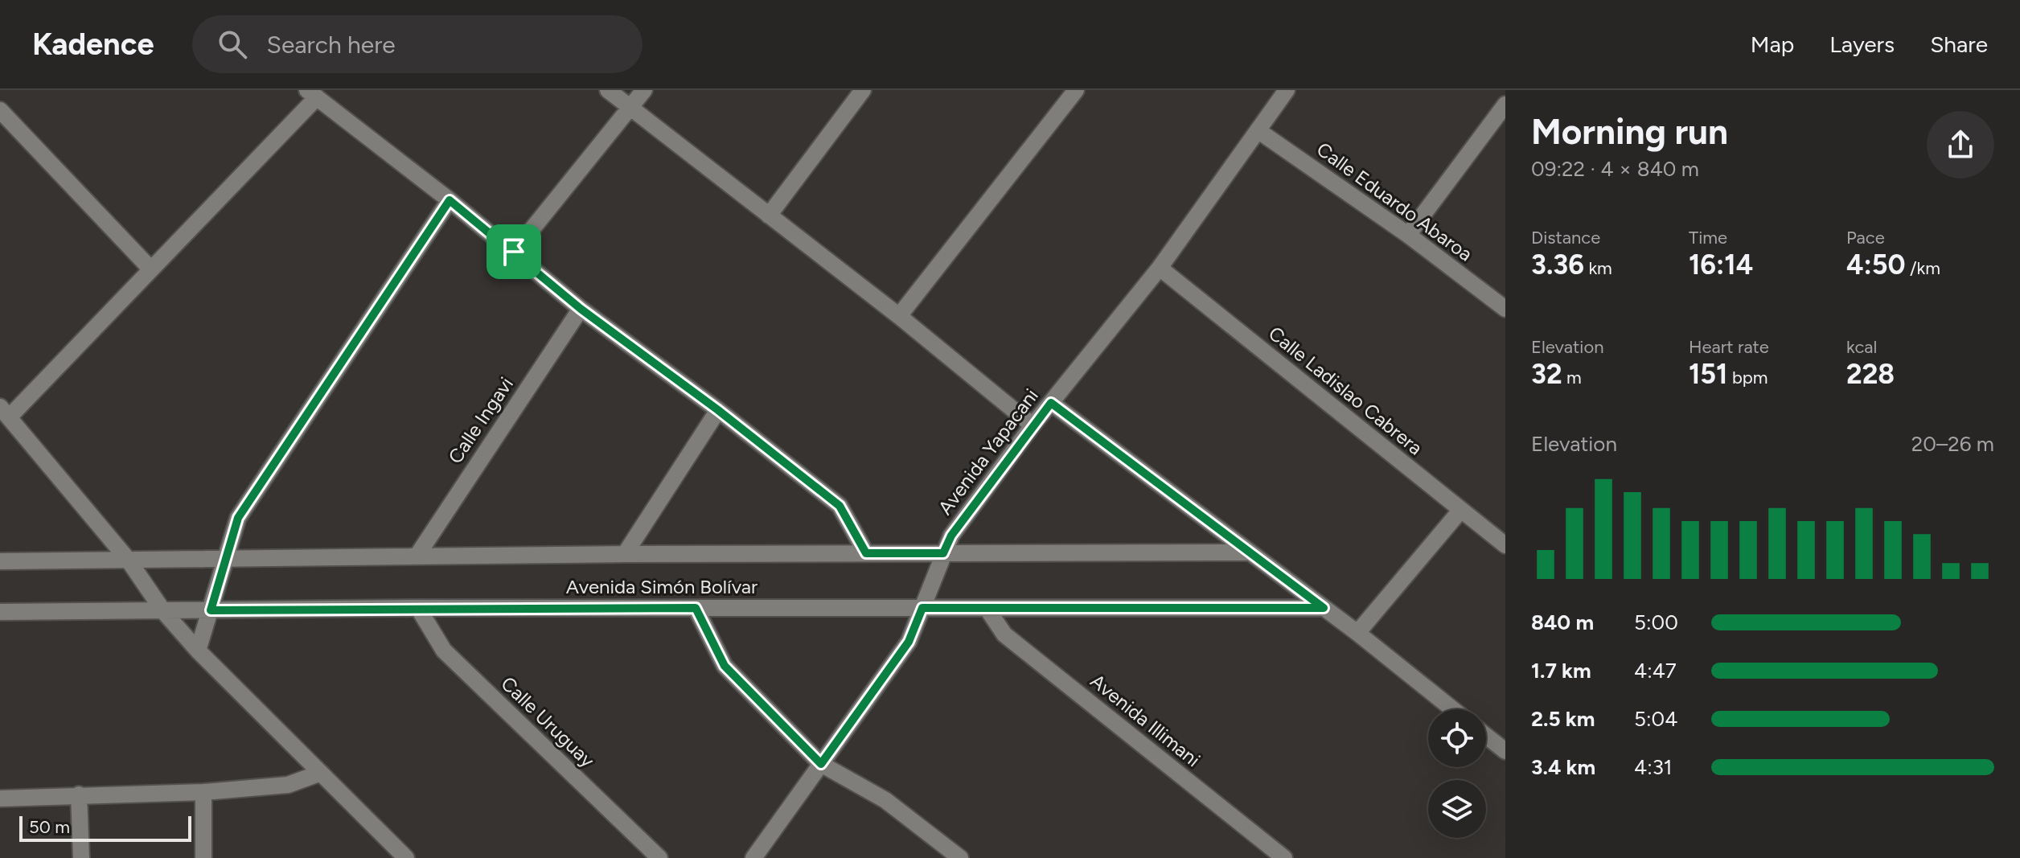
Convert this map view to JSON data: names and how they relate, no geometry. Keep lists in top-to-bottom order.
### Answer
{
  "streets": {
    "street": [
      "Calle Eduardo Abaroa",
      "Calle Ladislao Cabrera",
      "Calle Ingavi",
      "Avenida Yapacani",
      "Avenida Simón Bolívar",
      "Avenida Illimani",
      "Calle Uruguay"
    ]
  },
  "crossings": [
    ["Calle Eduardo Abaroa", "Avenida Yapacani"],
    ["Calle Ladislao Cabrera", "Avenida Yapacani"],
    ["Calle Ingavi", "Avenida Simón Bolívar"],
    ["Avenida Yapacani", "Avenida Simón Bolívar"],
    ["Avenida Simón Bolívar", "Avenida Illimani"],
    ["Avenida Simón Bolívar", "Calle Uruguay"]
  ],
  "scale_bar": "50 m",
  "page": {
    "header": "Kadence",
    "search": "Search here",
    "nav": ["Map", "Layers", "Share"],
    "heading": ["Morning run", "09:22 · 4 × 840 m"],
    "stats": [
      ["Distance", "3.36 km"],
      ["Time", "16:14"],
      ["Pace", "4:50 /km"],
      ["Elevation", "32 m"],
      ["Heart rate", "151 bpm"],
      ["kcal", "228"]
    ],
    "chart": ["Elevation", "20–26 m"],
    "list": [
      {
        "name": "840 m",
        "note": "5:00"
      },
      {
        "name": "1.7 km",
        "note": "4:47"
      },
      {
        "name": "2.5 km",
        "note": "5:04"
      },
      {
        "name": "3.4 km",
        "note": "4:31"
      }
    ],
    "scale": "50 m"
  }
}
